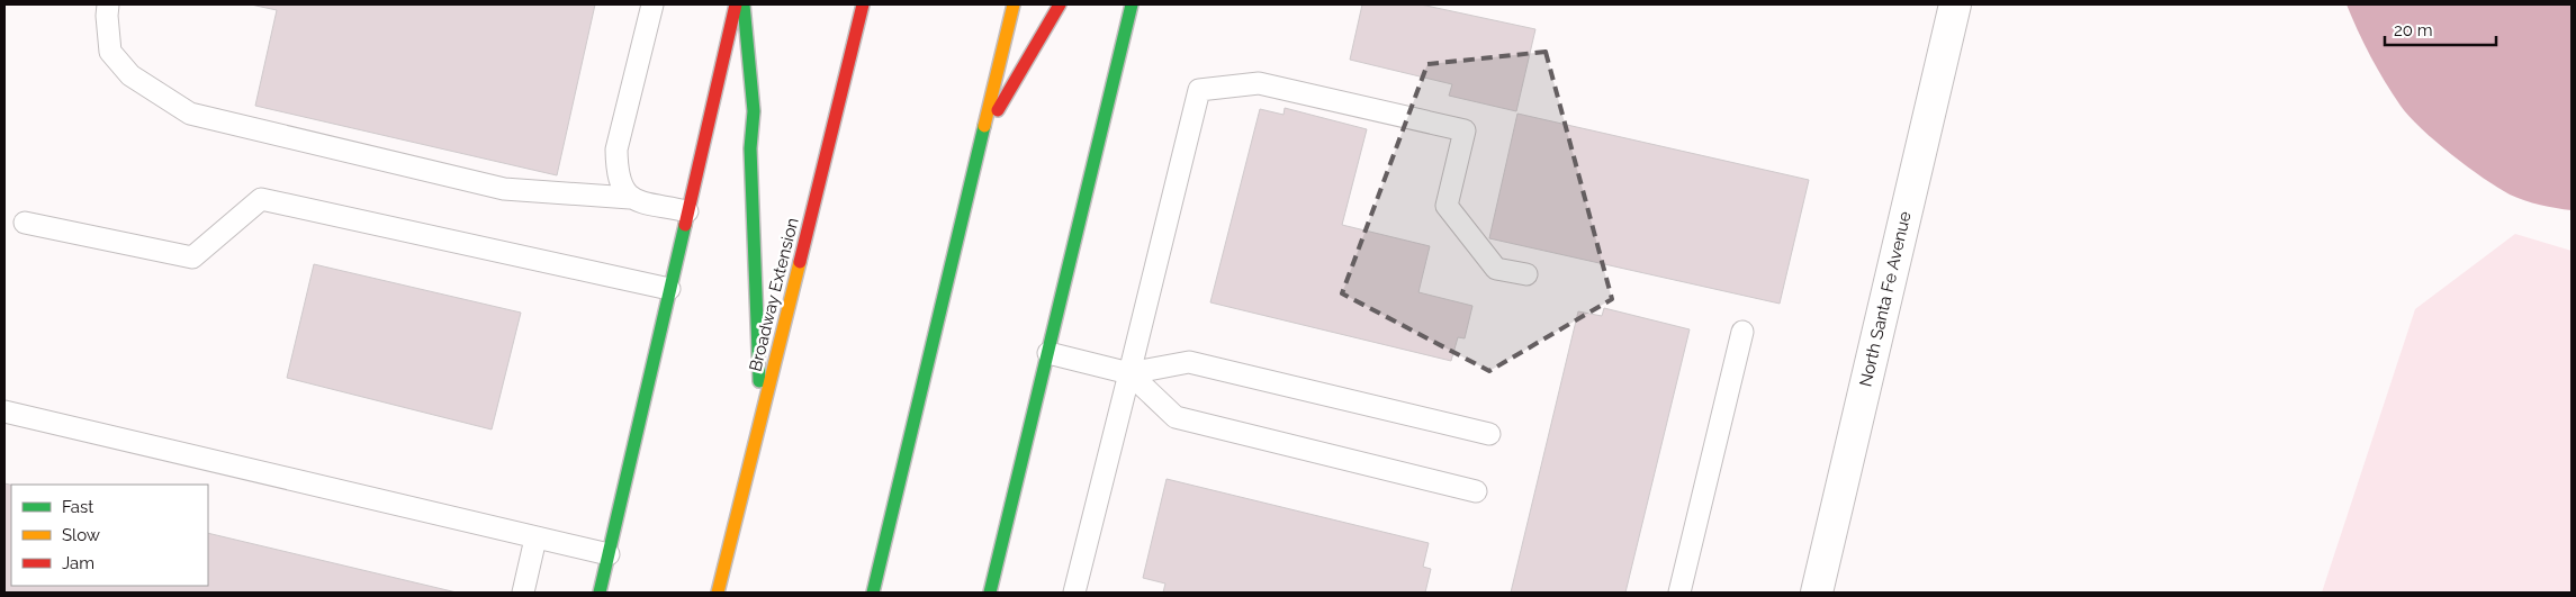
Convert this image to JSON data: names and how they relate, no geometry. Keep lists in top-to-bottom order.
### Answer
{
  "streets": {
    "main road": ["Broadway Extension"],
    "street": ["North Santa Fe Avenue"]
  },
  "legend": ["Fast", "Slow", "Jam"],
  "scale_bar": "20 m"
}
